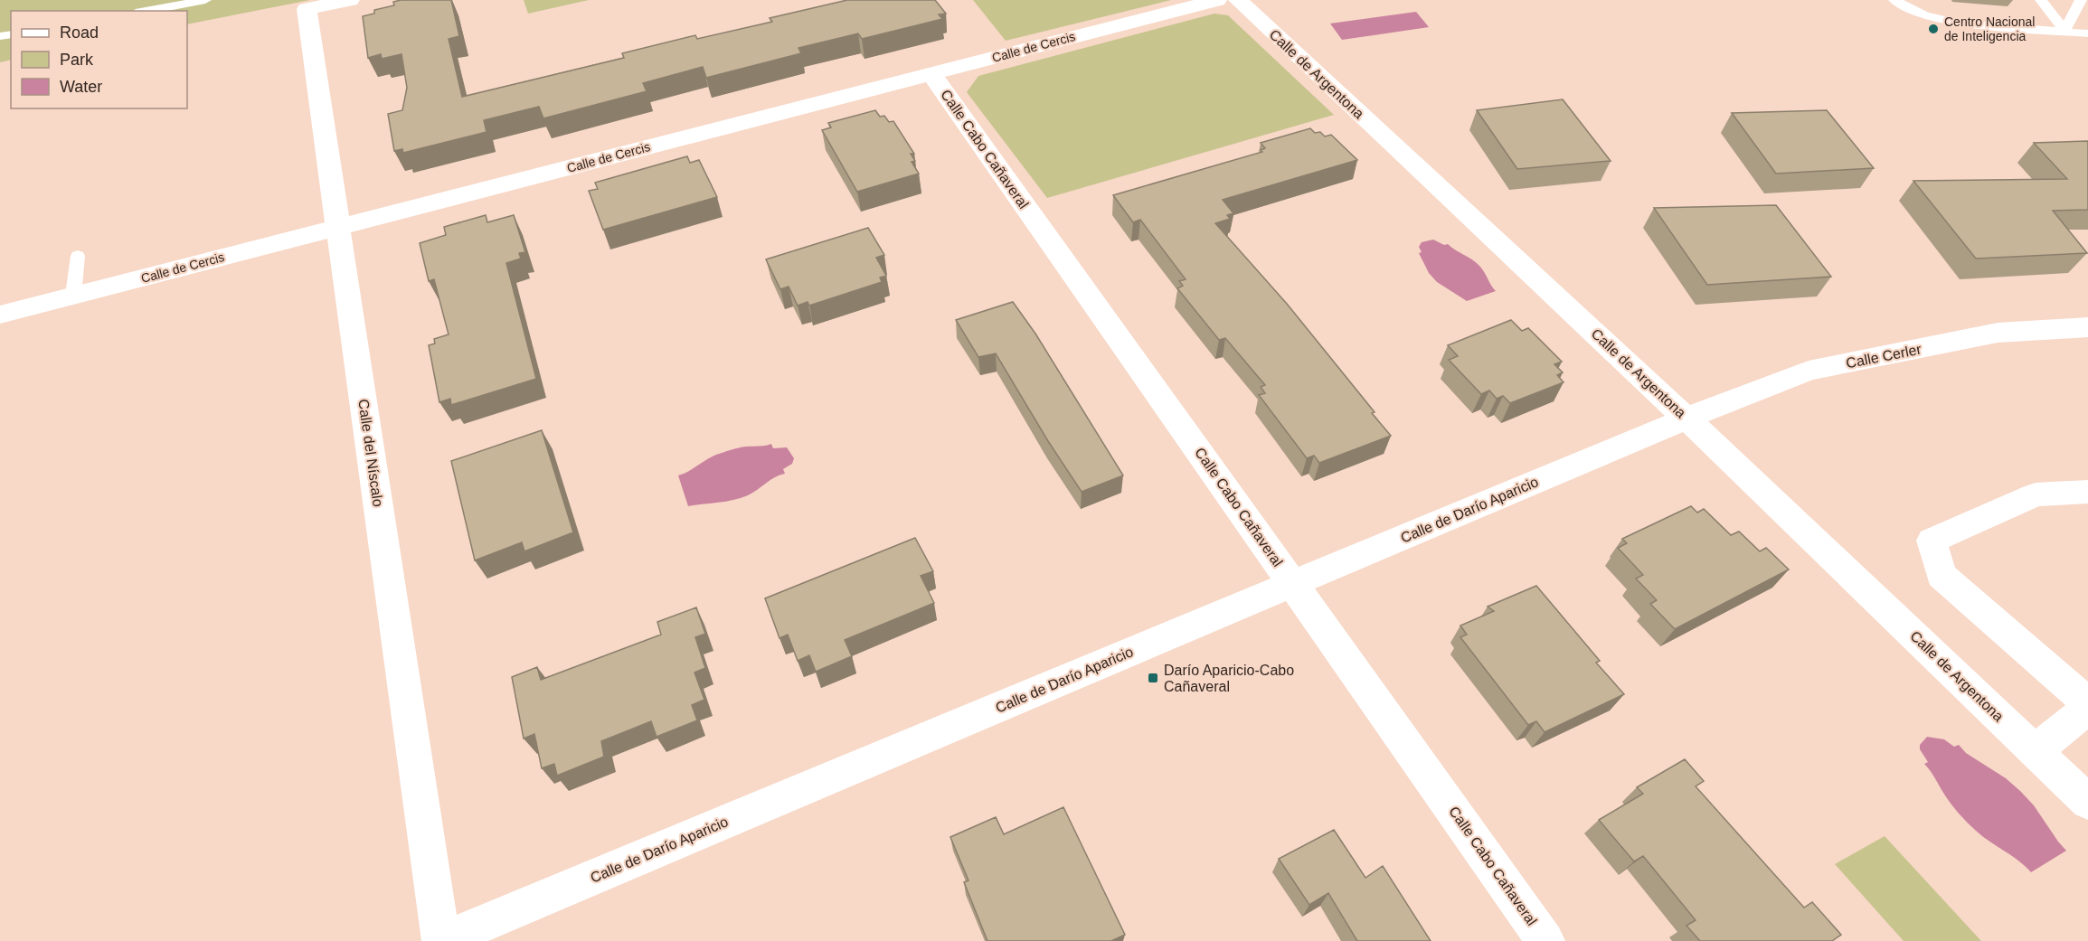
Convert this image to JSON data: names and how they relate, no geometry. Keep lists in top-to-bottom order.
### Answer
{
  "streets": {
    "street": [
      "Calle de Cercis",
      "Calle de Argentona",
      "Calle Cabo Cañaveral",
      "Calle Cerler",
      "Calle del Níscalo",
      "Calle de Darío Aparicio"
    ]
  },
  "crossings": [
    ["Calle de Cercis", "Calle Cabo Cañaveral"],
    ["Calle de Cercis", "Calle del Níscalo"],
    ["Calle de Argentona", "Calle Cerler"],
    ["Calle de Argentona", "Calle de Darío Aparicio"],
    ["Calle Cabo Cañaveral", "Calle de Darío Aparicio"],
    ["Calle Cerler", "Calle de Darío Aparicio"],
    ["Calle del Níscalo", "Calle de Darío Aparicio"]
  ],
  "places": {
    "other": ["Centro Nacional de Inteligencia"],
    "transit": ["Darío Aparicio-Cabo Cañaveral"]
  },
  "legend": ["Road", "Park", "Water"]
}
